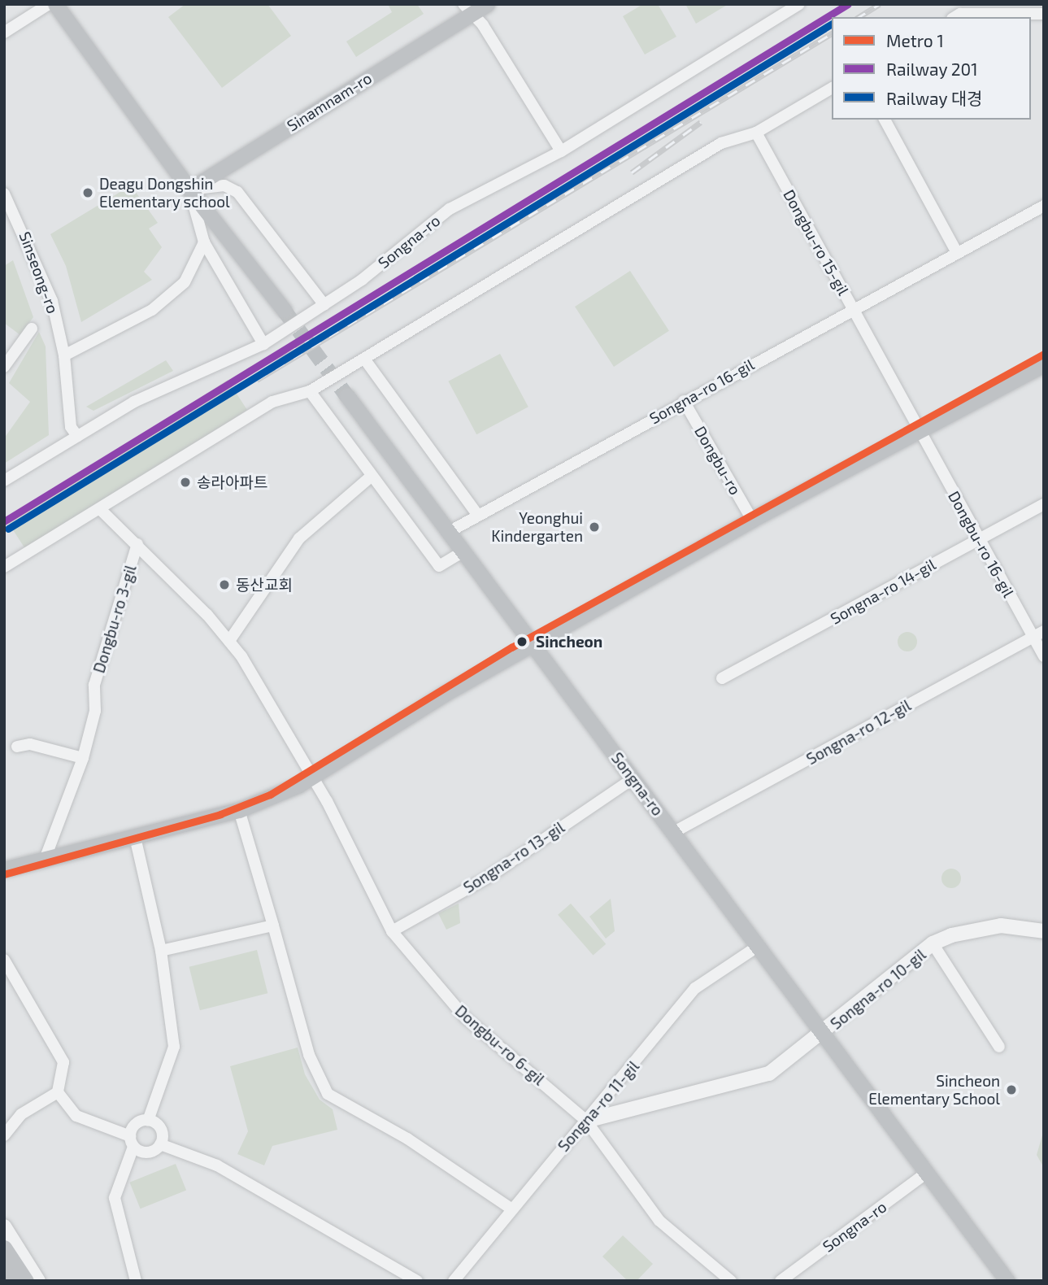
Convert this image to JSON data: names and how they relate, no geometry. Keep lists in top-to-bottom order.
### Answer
{
  "streets": {
    "main road": ["Sinamnam-ro", "Songna-ro"],
    "street": [
      "Dongbu-ro 15-gil",
      "Sinseong-ro",
      "Songna-ro 16-gil",
      "Dongbu-ro",
      "Dongbu-ro 16-gil",
      "Songna-ro 14-gil",
      "Dongbu-ro 3-gil",
      "Songna-ro 12-gil",
      "Songna-ro 13-gil",
      "Songna-ro 10-gil",
      "Dongbu-ro 6-gil",
      "Songna-ro 11-gil"
    ]
  },
  "crossings": [
    ["Songna-ro", "Sinseong-ro"],
    ["Songna-ro", "Songna-ro 16-gil"],
    ["Songna-ro", "Songna-ro 12-gil"],
    ["Songna-ro", "Songna-ro 13-gil"],
    ["Songna-ro", "Songna-ro 10-gil"],
    ["Songna-ro", "Songna-ro 11-gil"],
    ["Dongbu-ro 15-gil", "Songna-ro 16-gil"],
    ["Dongbu-ro 15-gil", "Dongbu-ro 16-gil"],
    ["Songna-ro 16-gil", "Dongbu-ro"],
    ["Dongbu-ro 16-gil", "Songna-ro 14-gil"],
    ["Dongbu-ro 16-gil", "Songna-ro 12-gil"],
    ["Dongbu-ro 3-gil", "Dongbu-ro 6-gil"],
    ["Songna-ro 13-gil", "Dongbu-ro 6-gil"],
    ["Songna-ro 10-gil", "Dongbu-ro 6-gil"],
    ["Songna-ro 10-gil", "Songna-ro 11-gil"],
    ["Dongbu-ro 6-gil", "Songna-ro 11-gil"]
  ],
  "places": [
    "Deagu Dongshin Elementary school",
    "송라아파트",
    "Yeonghui Kindergarten",
    "동산교회",
    "Sincheon",
    "Sincheon Elementary School"
  ],
  "lines": ["rail line 201", "rail line 대경", "metro line 1"],
  "legend": ["Metro 1", "Railway 201", "Railway 대경"]
}
